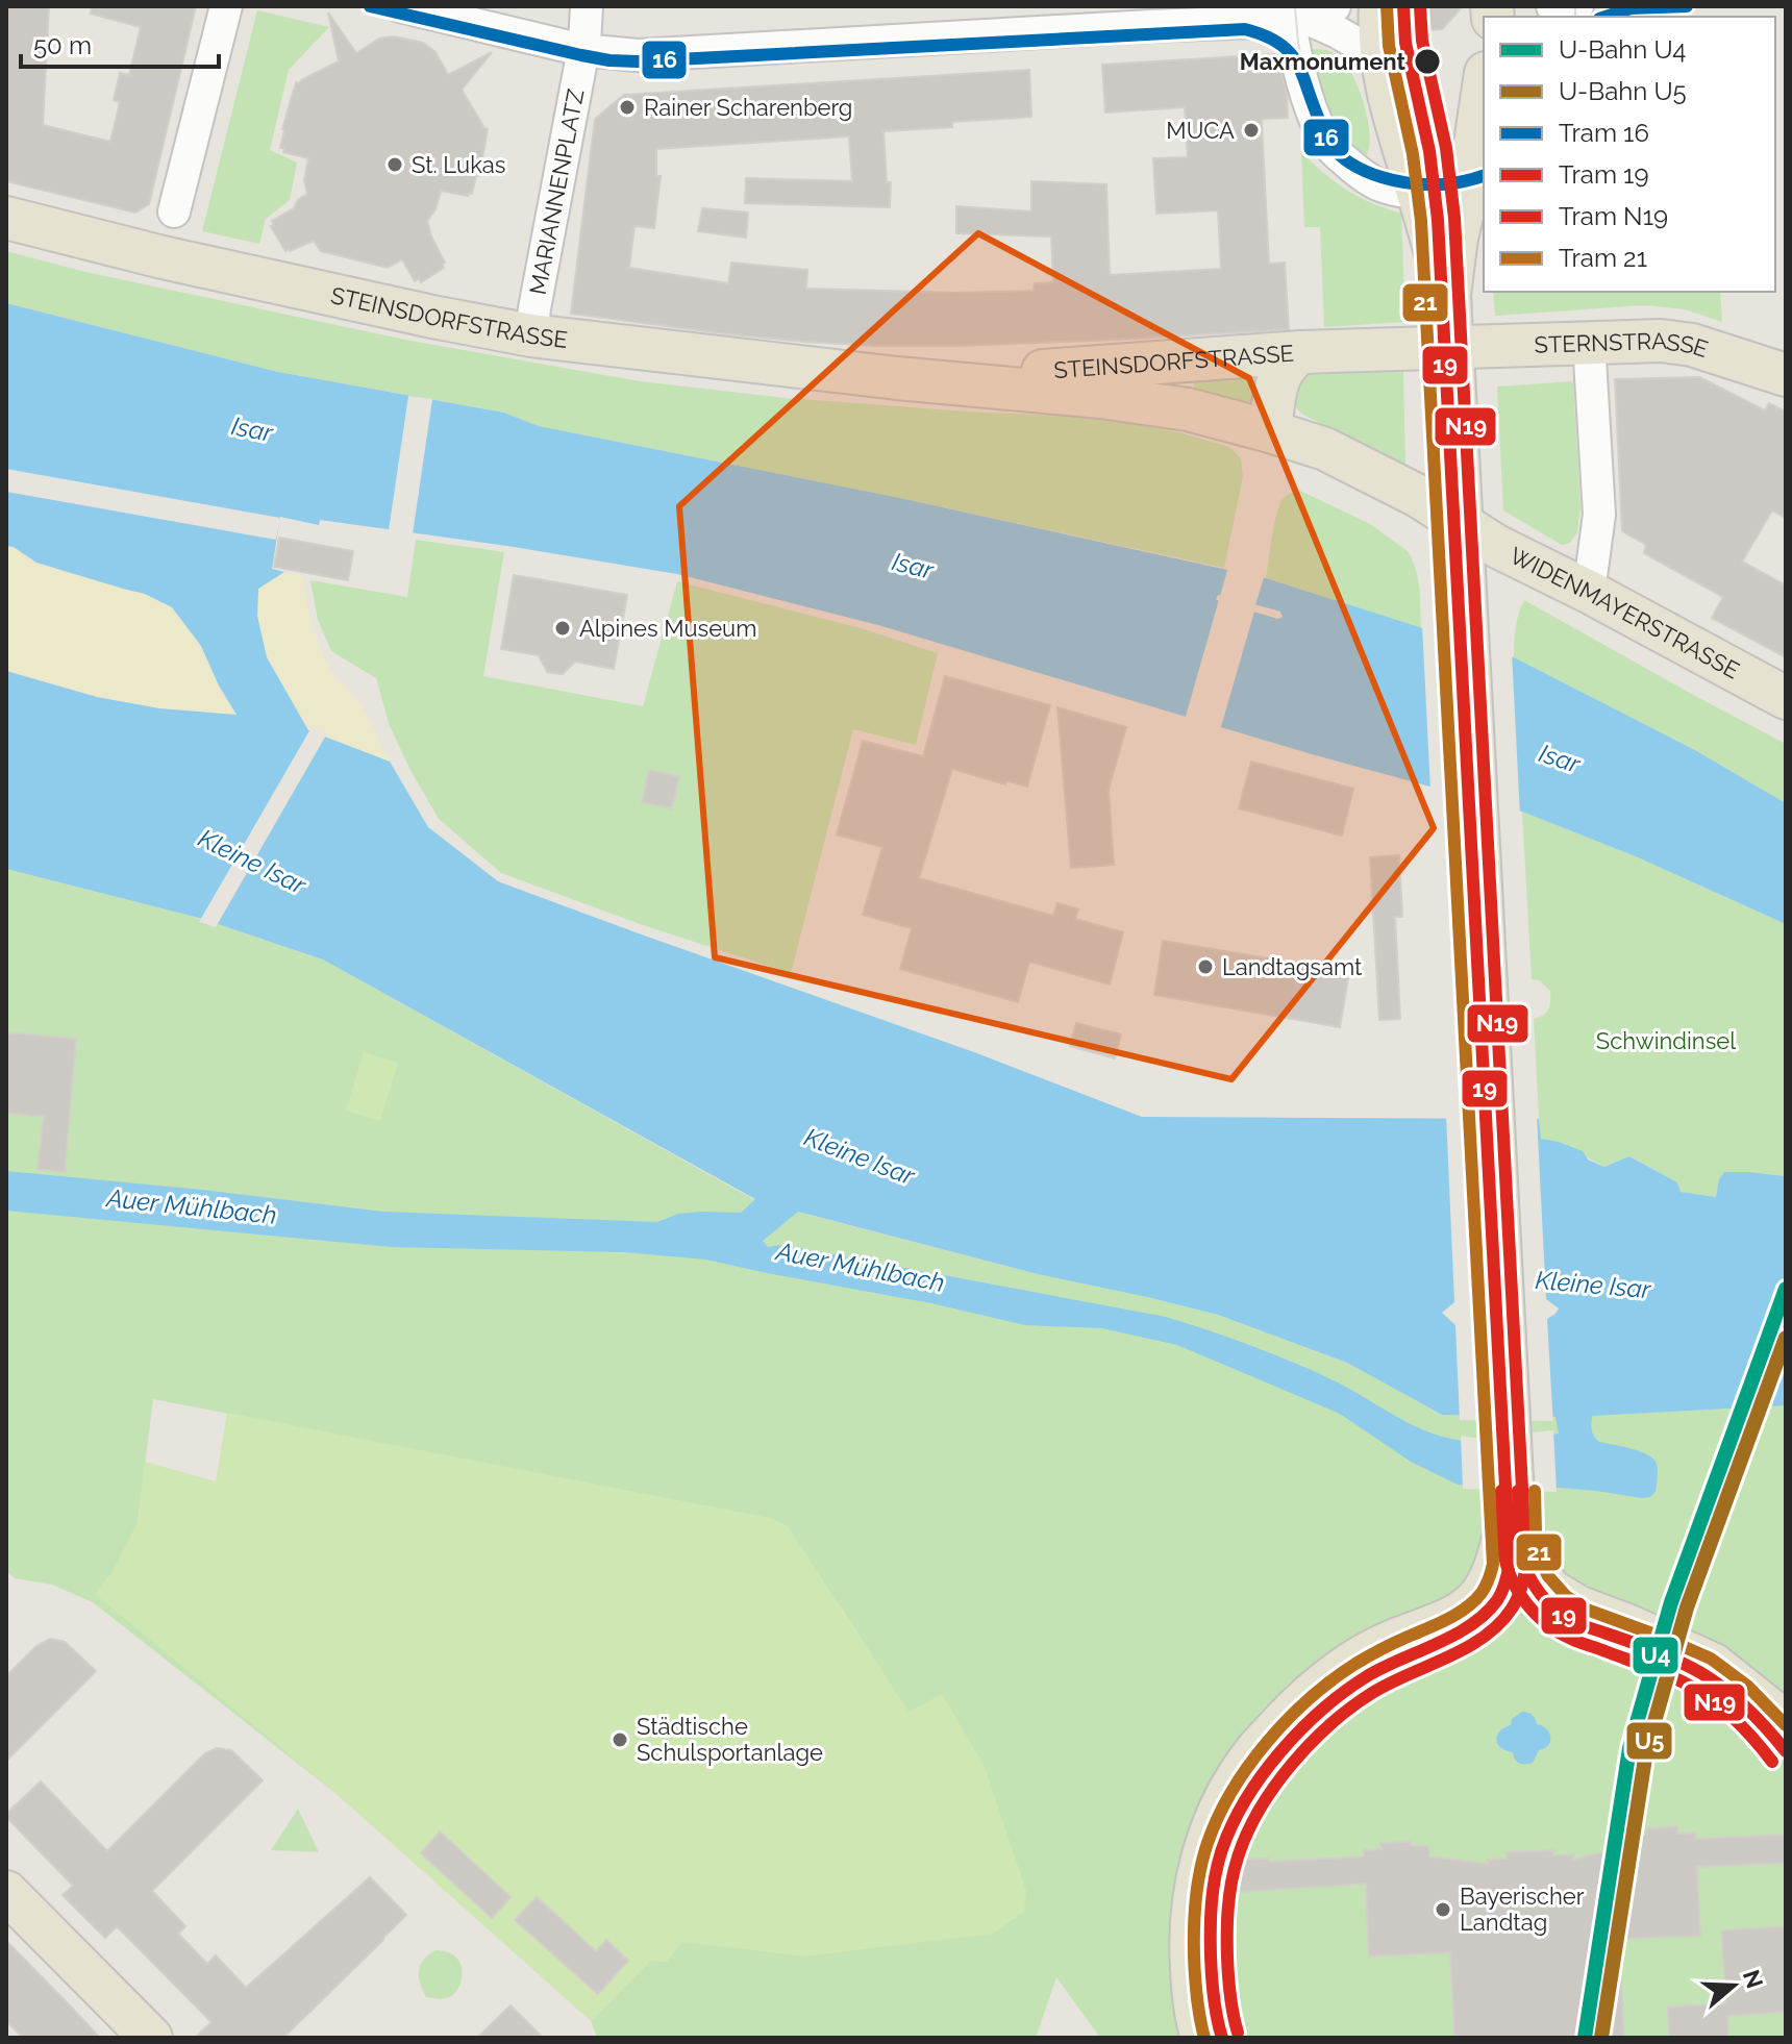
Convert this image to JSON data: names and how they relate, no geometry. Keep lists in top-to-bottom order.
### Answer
{
  "streets": {
    "main road": ["STEINSDORFSTRASSE", "STERNSTRASSE", "WIDENMAYERSTRASSE"],
    "street": ["MARIANNENPLATZ"]
  },
  "crossings": [
    ["MARIANNENPLATZ", "STEINSDORFSTRASSE"],
    ["STEINSDORFSTRASSE", "STERNSTRASSE"],
    ["STEINSDORFSTRASSE", "WIDENMAYERSTRASSE"]
  ],
  "water": ["Isar", "Kleine Isar", "Auer Mühlbach"],
  "parks": ["Schwindinsel"],
  "places": [
    "Maxmonument",
    "Rainer Scharenberg",
    "MUCA",
    "St. Lukas",
    "Alpines Museum",
    "Landtagsamt",
    "Städtische Schulsportanlage",
    "Bayerischer Landtag"
  ],
  "lines": [
    "tram line 16",
    "tram line 19",
    "tram line N19",
    "tram line 21",
    "metro line U4",
    "metro line U5"
  ],
  "legend": [
    "U-Bahn U4",
    "U-Bahn U5",
    "Tram 16",
    "Tram 19",
    "Tram N19",
    "Tram 21"
  ],
  "scale_bar": "50 m",
  "north": "right"
}
